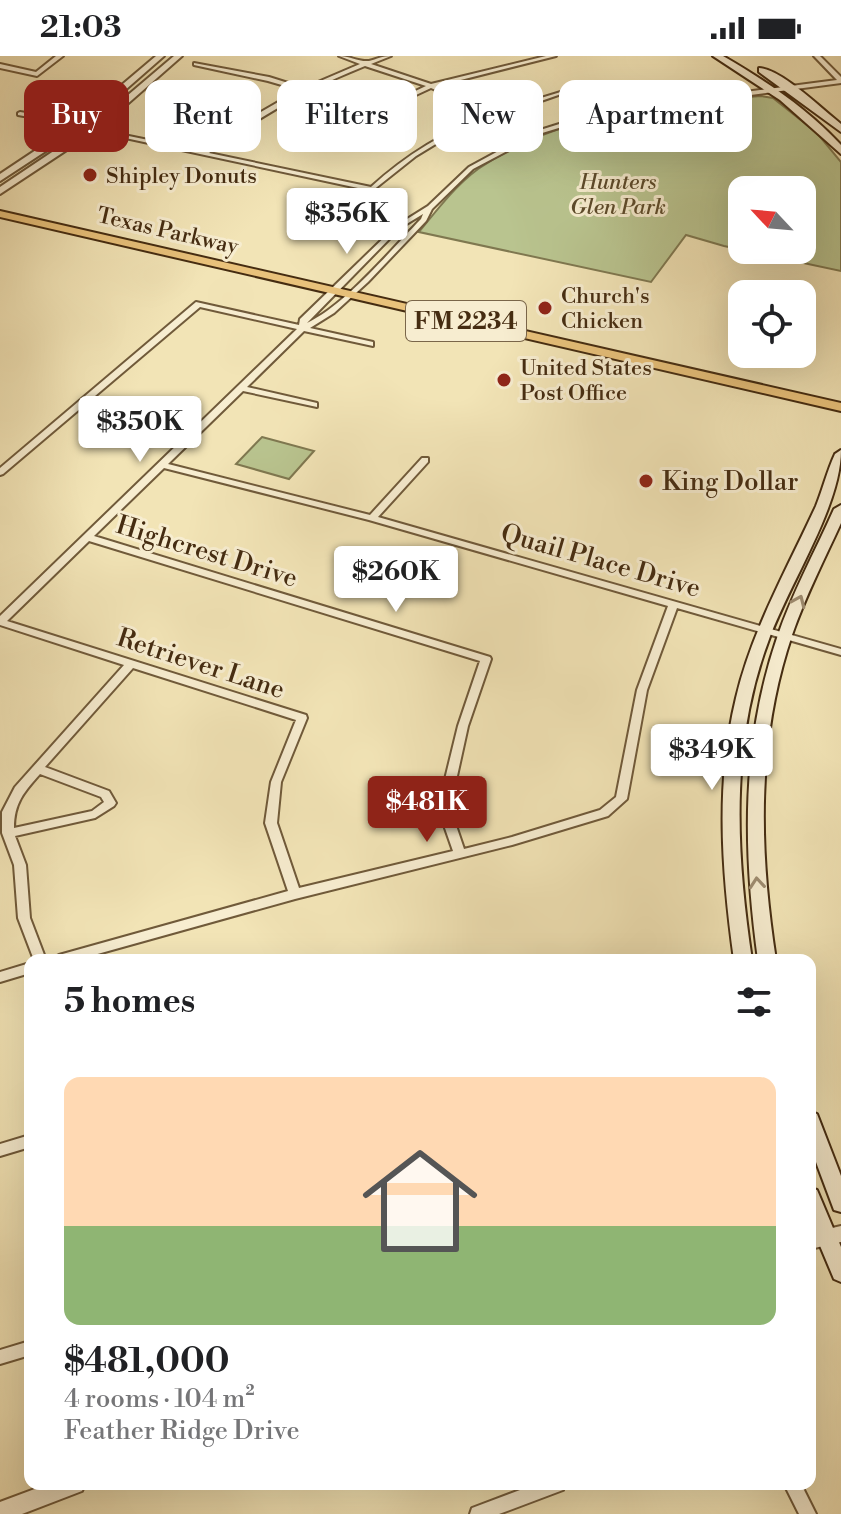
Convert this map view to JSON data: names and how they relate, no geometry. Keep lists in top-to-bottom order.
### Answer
{
  "streets": {
    "main road": ["Texas Parkway", "FM 2234"],
    "street": ["Highcrest Drive", "Quail Place Drive", "Retriever Lane"]
  },
  "parks": ["Hunters Glen Park"],
  "places": [
    "Shipley Donuts",
    "Church's Chicken",
    "United States Post Office",
    "King Dollar"
  ],
  "north": "top left",
  "page": {
    "status": "21:03",
    "chip": [
      "Buy",
      "Rent",
      "Filters",
      "New",
      "Apartment"
    ],
    "price": [
      "$356K",
      "$350K",
      "$260K",
      "$349K",
      "$481K"
    ],
    "heading": "5 homes",
    "list": [
      {
        "name": "$481,000",
        "note": "4 rooms · 104 m² · Feather Ridge Drive"
      }
    ]
  }
}
